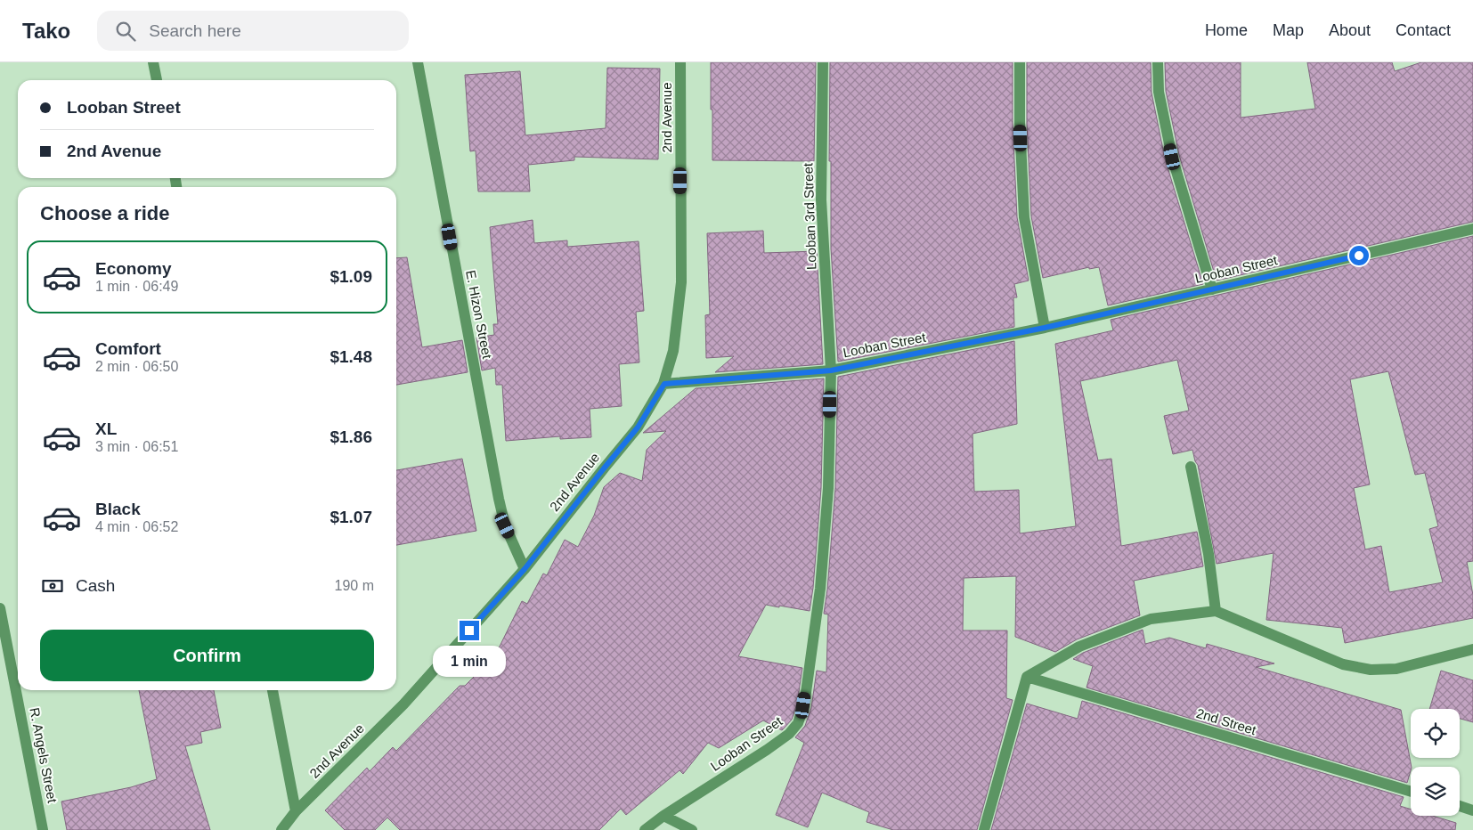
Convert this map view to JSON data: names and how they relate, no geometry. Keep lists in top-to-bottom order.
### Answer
{
  "streets": {
    "street": [
      "2nd Avenue",
      "Looban 3rd Street",
      "Looban Street",
      "E. Hizon Street",
      "2nd Street",
      "R. Angels Street"
    ]
  },
  "crossings": [
    ["2nd Avenue", "E. Hizon Street"],
    ["Looban 3rd Street", "Looban Street"]
  ],
  "page": {
    "header": "Tako",
    "search": "Search here",
    "nav": [
      "Home",
      "Map",
      "About",
      "Contact"
    ],
    "banner": ["Looban Street", "2nd Avenue"],
    "heading": "Choose a ride",
    "list": [
      {
        "name": "Economy",
        "note": "1 min · 06:49",
        "value": "$1.09"
      },
      {
        "name": "Comfort",
        "note": "2 min · 06:50",
        "value": "$1.48"
      },
      {
        "name": "XL",
        "note": "3 min · 06:51",
        "value": "$1.86"
      },
      {
        "name": "Black",
        "note": "4 min · 06:52",
        "value": "$1.07"
      }
    ],
    "pay": ["Cash", "190 m"],
    "buttons": "Confirm",
    "bubble": "1 min"
  }
}
